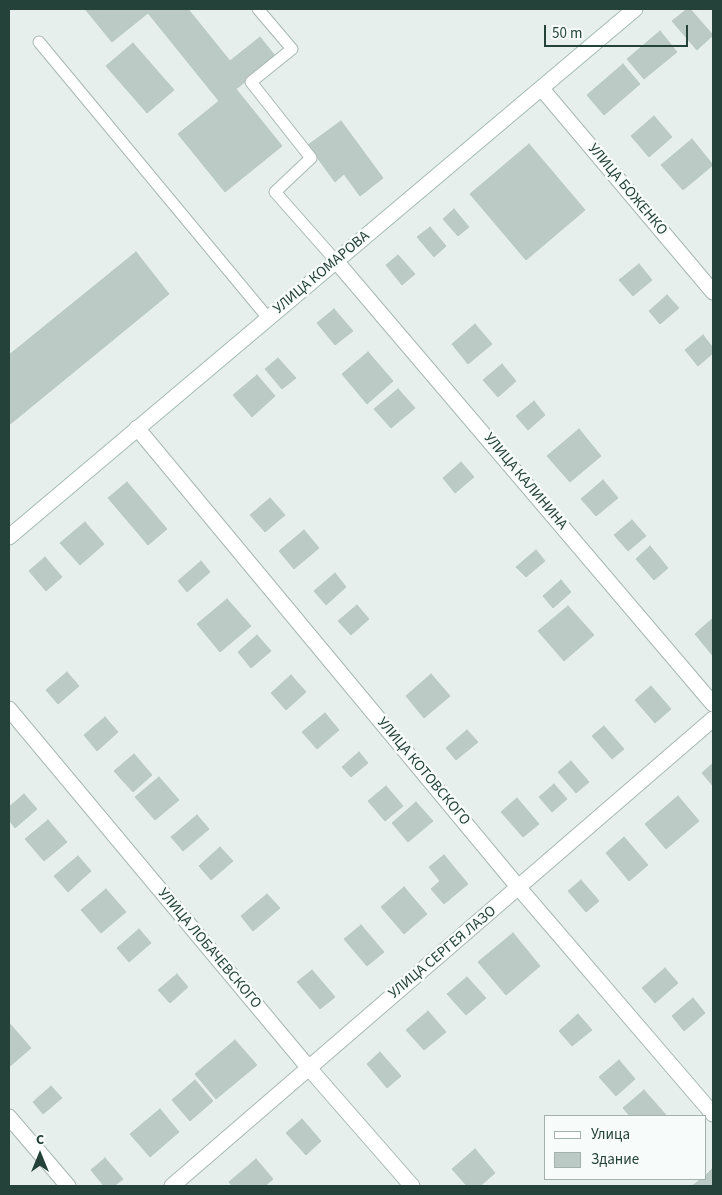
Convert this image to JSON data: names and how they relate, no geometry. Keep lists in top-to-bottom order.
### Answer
{
  "streets": {
    "street": [
      "УЛИЦА БОЖЕНКО",
      "УЛИЦА КОМАРОВА",
      "УЛИЦА КАЛИНИНА",
      "УЛИЦА КОТОВСКОГО",
      "УЛИЦА ЛОБАЧЕВСКОГО",
      "УЛИЦА СЕРГЕЯ ЛАЗО"
    ]
  },
  "crossings": [
    ["УЛИЦА БОЖЕНКО", "УЛИЦА КОМАРОВА"],
    ["УЛИЦА КОМАРОВА", "УЛИЦА КАЛИНИНА"],
    ["УЛИЦА КОМАРОВА", "УЛИЦА КОТОВСКОГО"],
    ["УЛИЦА КОТОВСКОГО", "УЛИЦА СЕРГЕЯ ЛАЗО"],
    ["УЛИЦА ЛОБАЧЕВСКОГО", "УЛИЦА СЕРГЕЯ ЛАЗО"]
  ],
  "legend": ["Улица", "Здание"],
  "scale_bar": "50 m",
  "north": "top"
}
